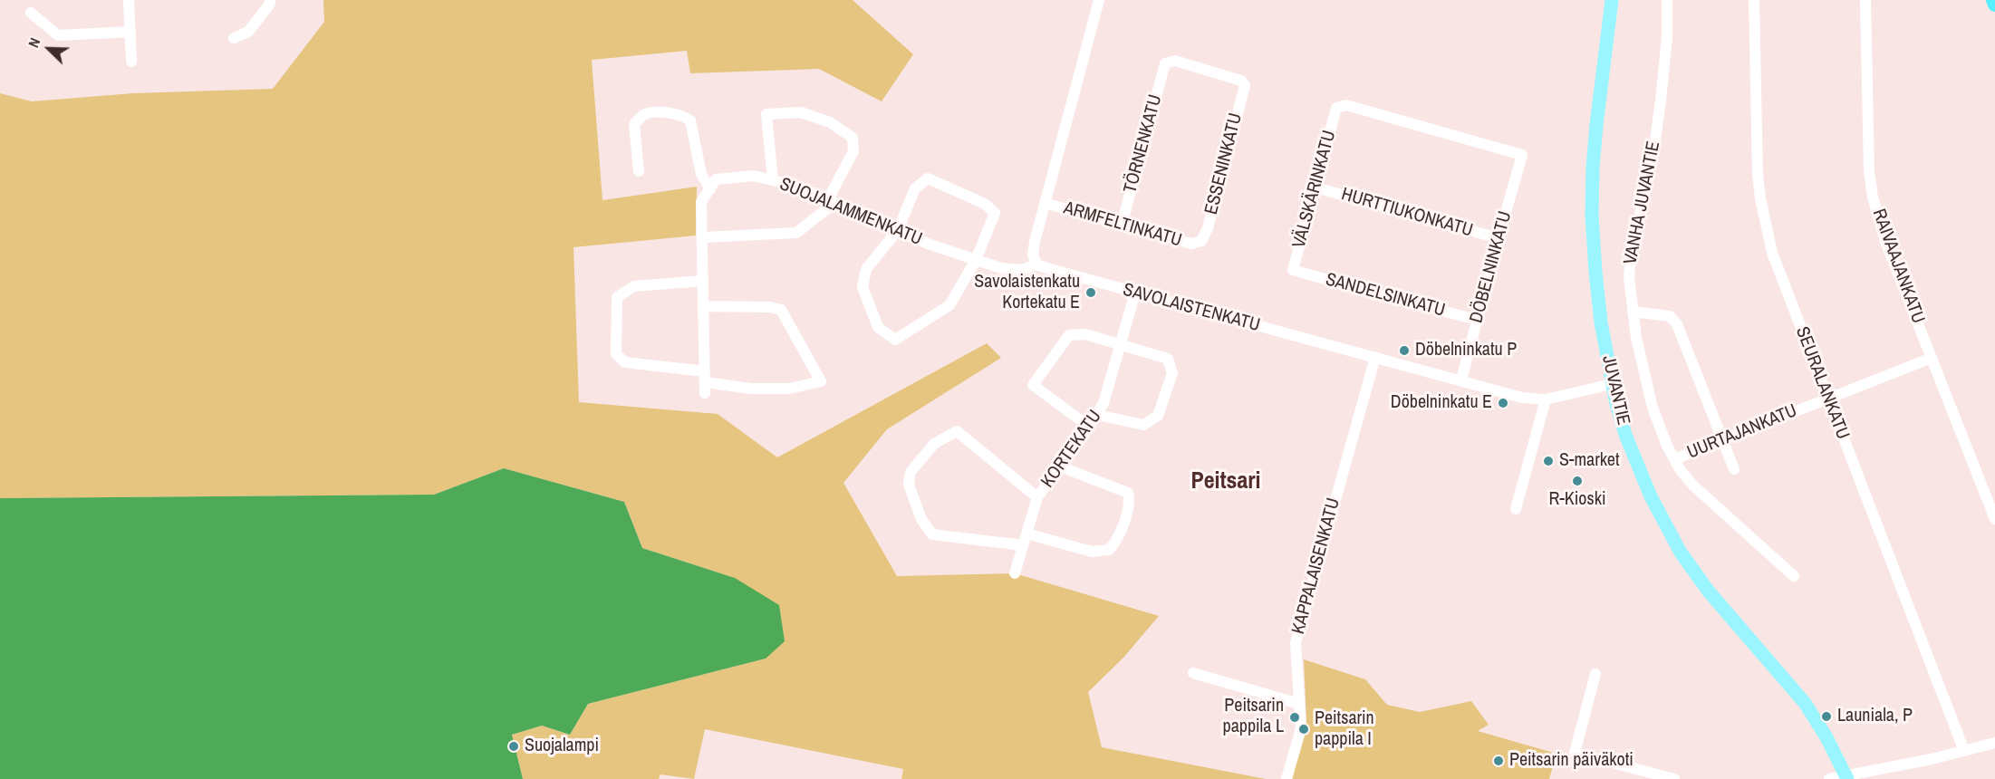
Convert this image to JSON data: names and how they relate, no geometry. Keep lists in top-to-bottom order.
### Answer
{
  "streets": {
    "main road": ["JUVANTIE"],
    "street": [
      "TÖRNENKATU",
      "ESSENINKATU",
      "VÄLSKÄRINKATU",
      "VANHA JUVANTIE",
      "SUOJALAMMENKATU",
      "HURTTIUKONKATU",
      "ARMFELTINKATU",
      "RAIVAAJANKATU",
      "DÖBELNINKATU",
      "SANDELSINKATU",
      "SAVOLAISTENKATU",
      "SEURALANKATU",
      "UURTAJANKATU",
      "KORTEKATU",
      "KAPPALAISENKATU"
    ]
  },
  "crossings": [
    ["TÖRNENKATU", "ESSENINKATU"],
    ["TÖRNENKATU", "ARMFELTINKATU"],
    ["ESSENINKATU", "ARMFELTINKATU"],
    ["VÄLSKÄRINKATU", "HURTTIUKONKATU"],
    ["VÄLSKÄRINKATU", "DÖBELNINKATU"],
    ["VÄLSKÄRINKATU", "SANDELSINKATU"],
    ["VANHA JUVANTIE", "UURTAJANKATU"],
    ["SUOJALAMMENKATU", "SAVOLAISTENKATU"],
    ["HURTTIUKONKATU", "DÖBELNINKATU"],
    ["RAIVAAJANKATU", "UURTAJANKATU"],
    ["DÖBELNINKATU", "SANDELSINKATU"],
    ["DÖBELNINKATU", "SAVOLAISTENKATU"],
    ["SAVOLAISTENKATU", "JUVANTIE"],
    ["SAVOLAISTENKATU", "KORTEKATU"],
    ["SAVOLAISTENKATU", "KAPPALAISENKATU"],
    ["SEURALANKATU", "UURTAJANKATU"]
  ],
  "districts": ["Peitsari"],
  "places": [
    "Savolaistenkatu Kortekatu E",
    "Döbelninkatu P",
    "Döbelninkatu E",
    "S-market",
    "R-Kioski",
    "Launiala, P",
    "Peitsarin pappila L",
    "Peitsarin pappila I",
    "Suojalampi",
    "Peitsarin päiväkoti"
  ],
  "north": "top left"
}
